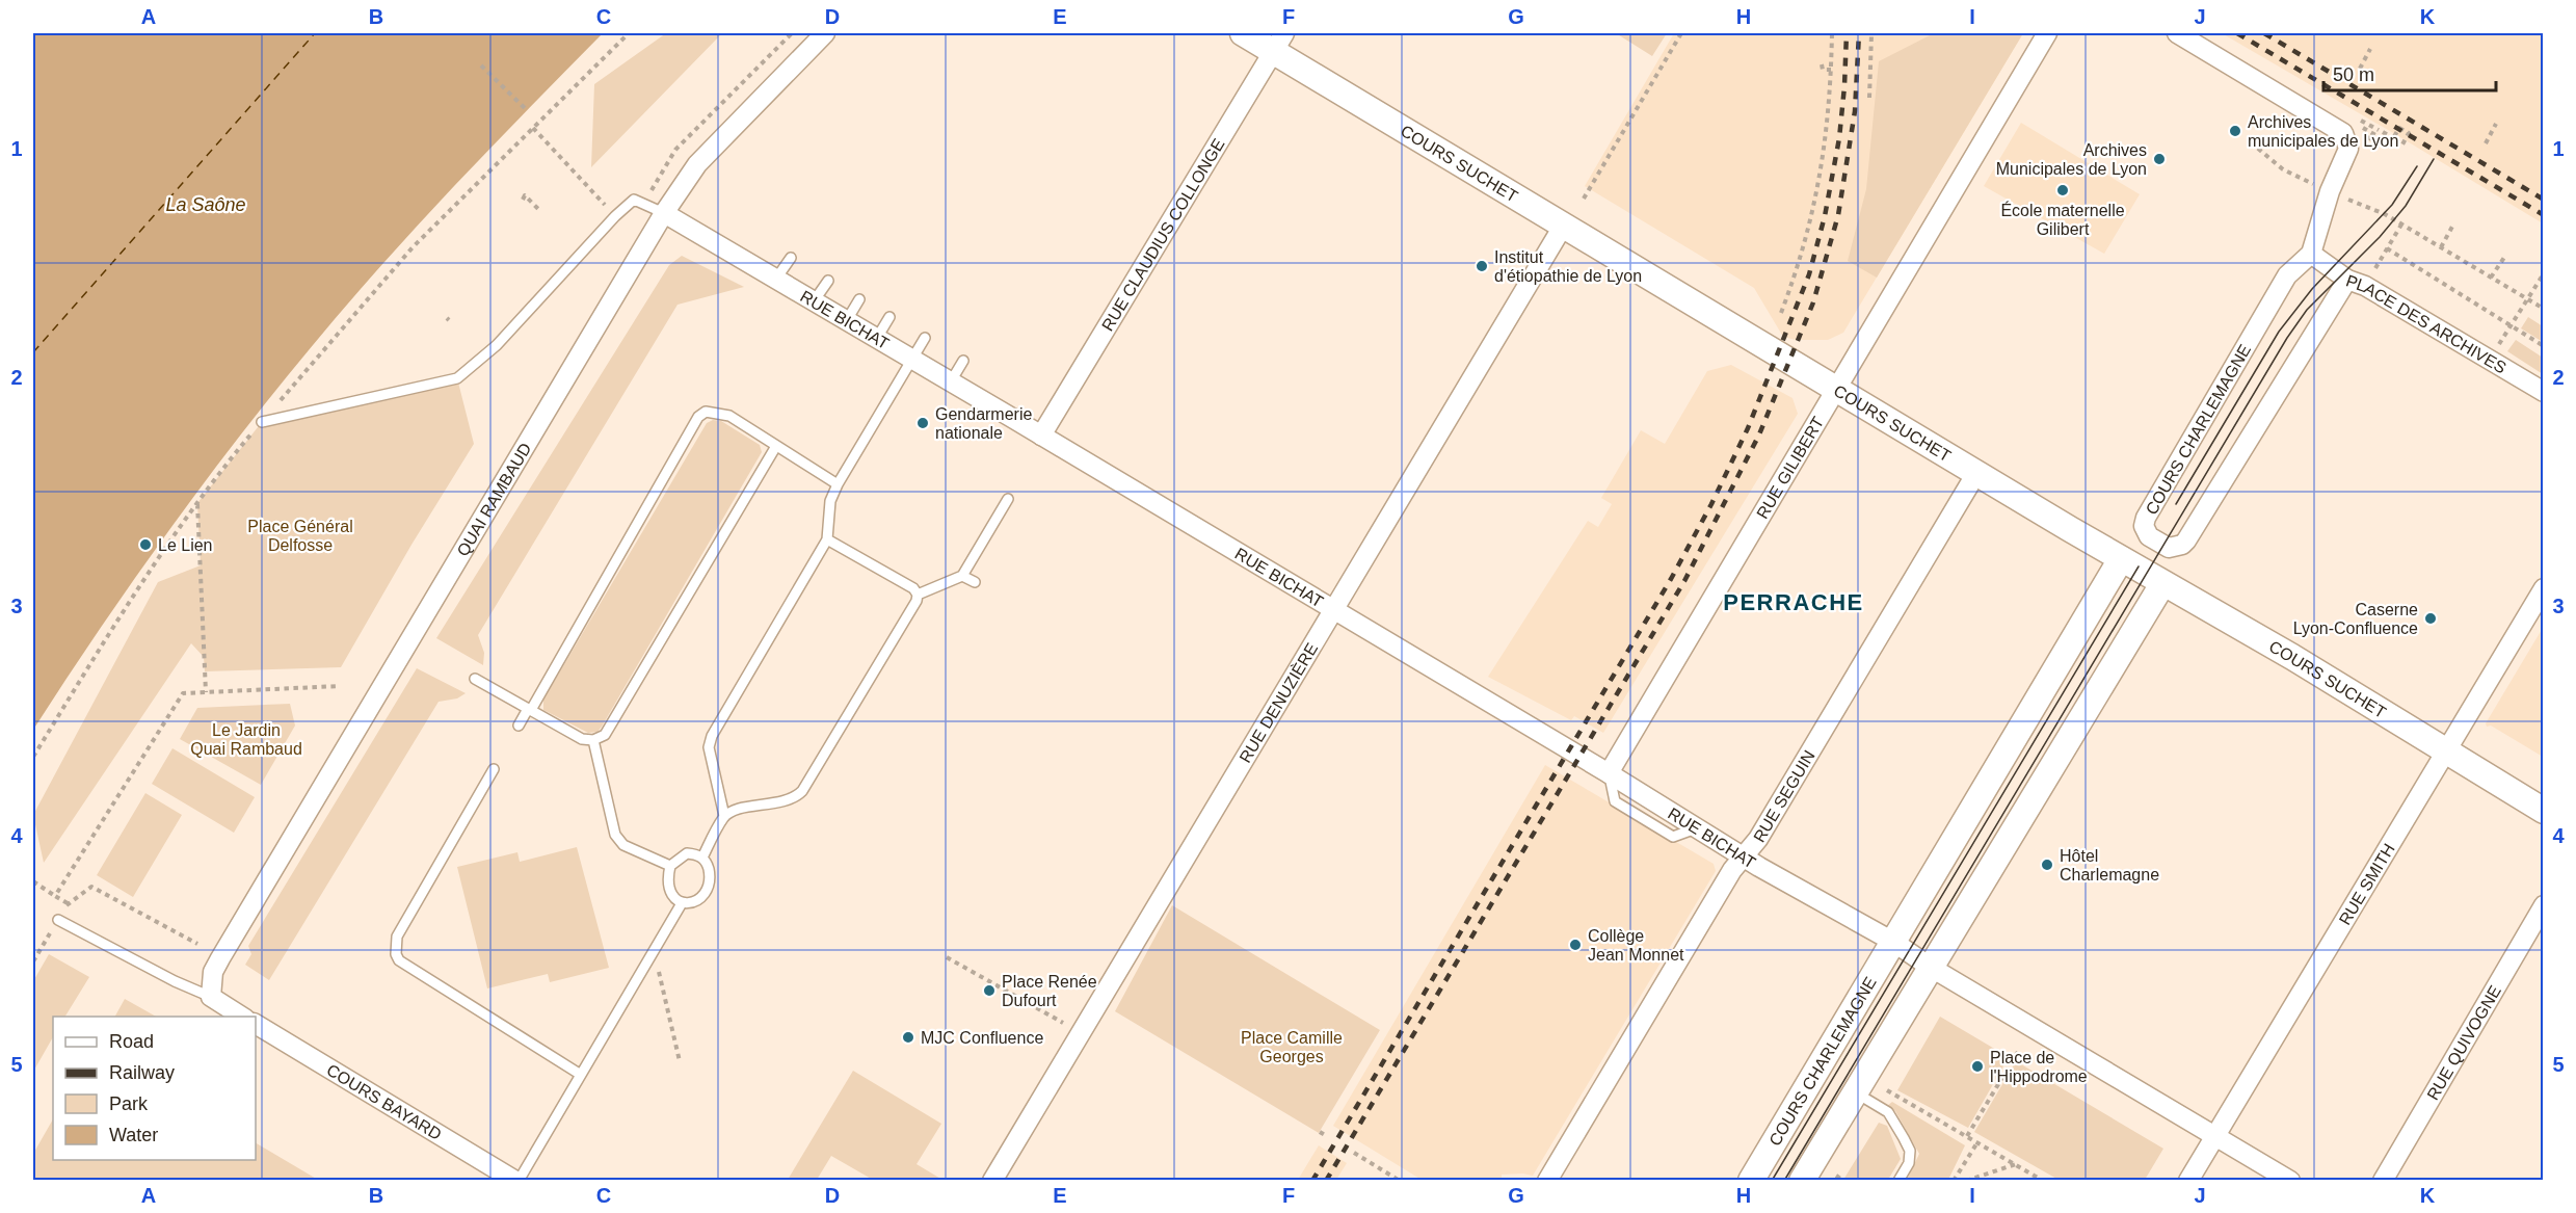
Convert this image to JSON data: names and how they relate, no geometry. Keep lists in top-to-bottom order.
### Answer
{
  "streets": {
    "street": [
      "COURS SUCHET",
      "RUE CLAUDIUS COLLONGE",
      "RUE BICHAT",
      "PLACE DES ARCHIVES",
      "COURS CHARLEMAGNE",
      "RUE GILIBERT",
      "QUAI RAMBAUD",
      "RUE DENUZIÈRE",
      "RUE SEGUIN",
      "RUE SMITH",
      "RUE QUIVOGNE",
      "COURS BAYARD"
    ]
  },
  "crossings": [
    ["COURS SUCHET", "RUE CLAUDIUS COLLONGE"],
    ["COURS SUCHET", "COURS CHARLEMAGNE"],
    ["COURS SUCHET", "RUE GILIBERT"],
    ["COURS SUCHET", "RUE DENUZIÈRE"],
    ["COURS SUCHET", "RUE SEGUIN"],
    ["COURS SUCHET", "RUE SMITH"],
    ["RUE CLAUDIUS COLLONGE", "RUE BICHAT"],
    ["RUE BICHAT", "COURS CHARLEMAGNE"],
    ["RUE BICHAT", "RUE GILIBERT"],
    ["RUE BICHAT", "QUAI RAMBAUD"],
    ["RUE BICHAT", "RUE DENUZIÈRE"],
    ["RUE BICHAT", "RUE SEGUIN"],
    ["PLACE DES ARCHIVES", "COURS CHARLEMAGNE"]
  ],
  "districts": ["PERRACHE"],
  "water": ["La Saône"],
  "parks": ["Place Général Delfosse", "Le Jardin Quai Rambaud", "Place Camille Georges"],
  "places": [
    "Archives municipales de Lyon",
    "Archives Municipales de Lyon",
    "École maternelle Gilibert",
    "Institut d'étiopathie de Lyon",
    "Gendarmerie nationale",
    "Le Lien",
    "Caserne Lyon-Confluence",
    "Hôtel Charlemagne",
    "Collège Jean Monnet",
    "Place Renée Dufourt",
    "MJC Confluence",
    "Place de l'Hippodrome"
  ],
  "legend": [
    "Road",
    "Railway",
    "Park",
    "Water"
  ],
  "scale_bar": "50 m",
  "grid": {
    "columns": [
      "A",
      "B",
      "C",
      "D",
      "E",
      "F",
      "G",
      "H",
      "I",
      "J",
      "K"
    ],
    "rows": [
      "1",
      "2",
      "3",
      "4",
      "5"
    ]
  }
}
